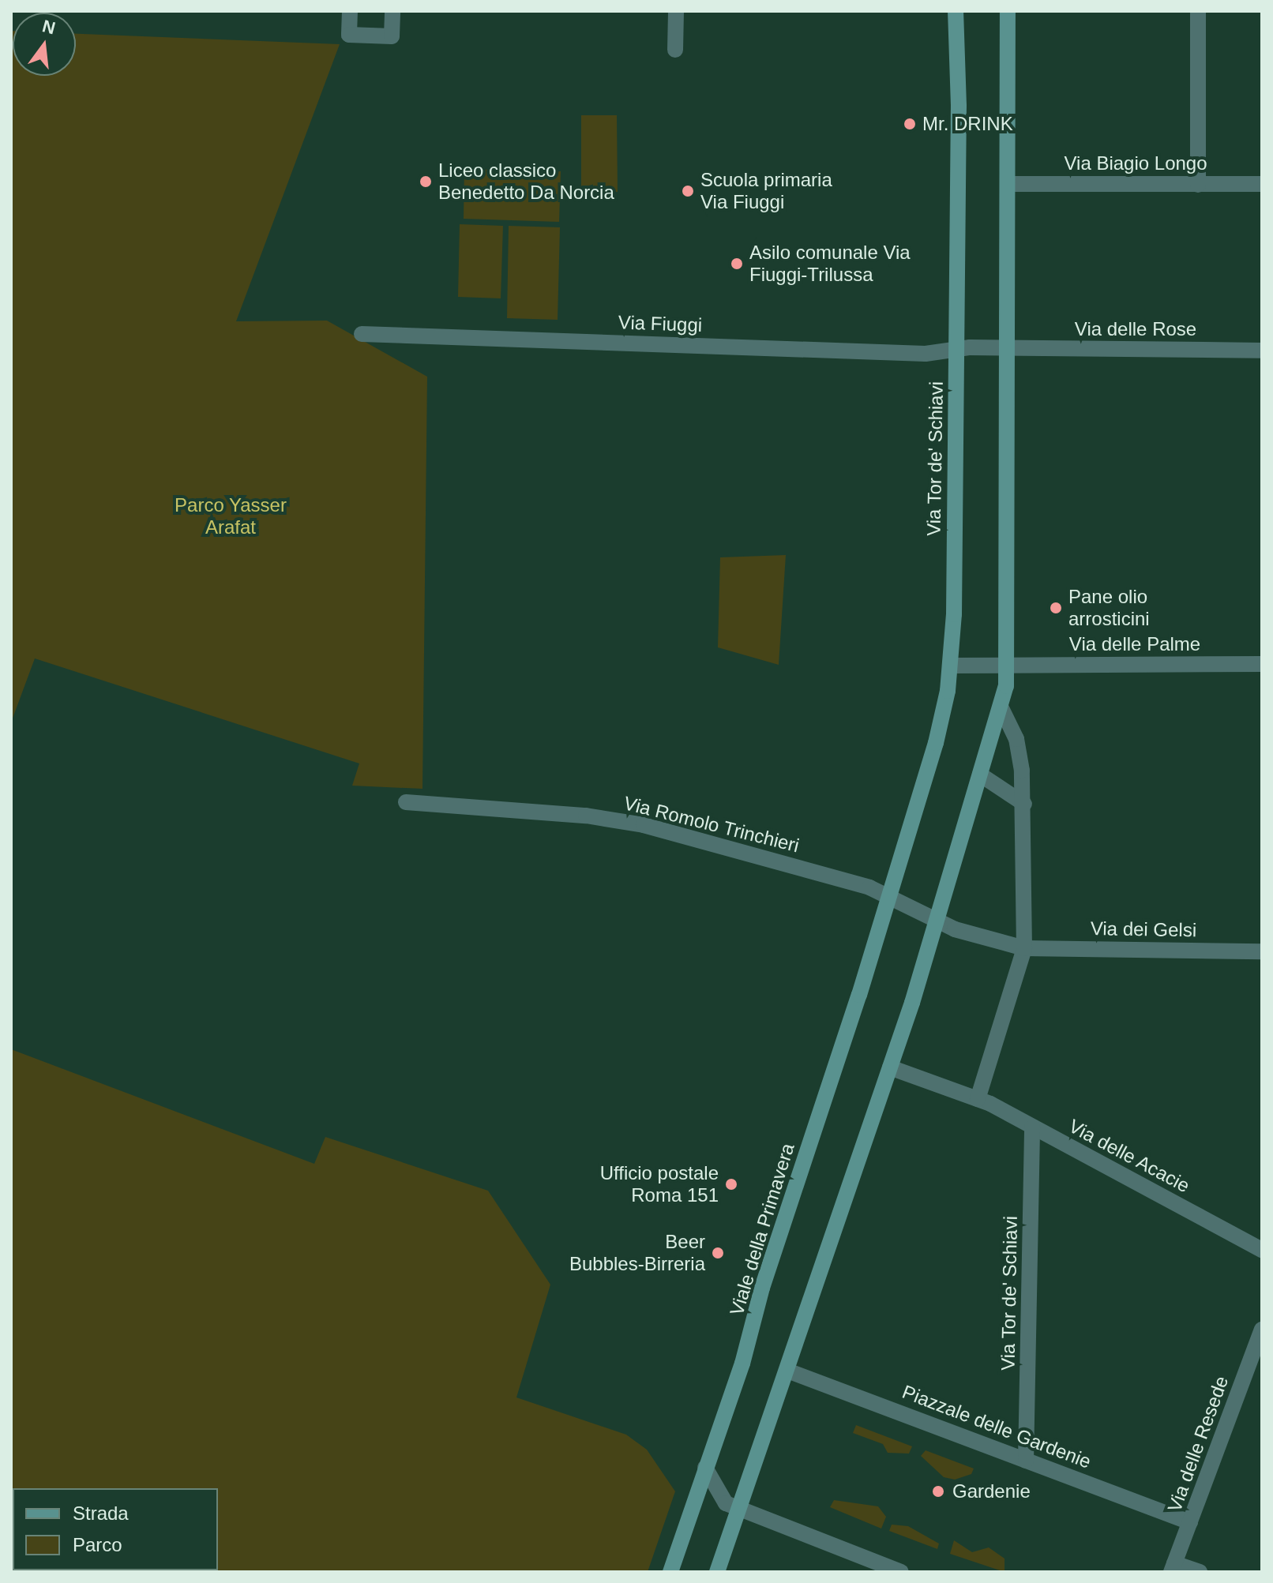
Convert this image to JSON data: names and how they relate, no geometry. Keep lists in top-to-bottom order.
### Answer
{
  "streets": {
    "main road": ["Via Tor de' Schiavi", "Viale della Primavera"],
    "street": [
      "Via Biagio Longo",
      "Via Fiuggi",
      "Via delle Rose",
      "Via delle Palme",
      "Via Romolo Trinchieri",
      "Via dei Gelsi",
      "Via delle Acacie",
      "Piazzale delle Gardenie",
      "Via delle Resede"
    ]
  },
  "crossings": [
    ["Via Fiuggi", "Via delle Rose"],
    ["Via Fiuggi", "Via Tor de' Schiavi"],
    ["Via Tor de' Schiavi", "Via delle Palme"],
    ["Via Tor de' Schiavi", "Via Romolo Trinchieri"],
    ["Via Tor de' Schiavi", "Via delle Acacie"],
    ["Via Tor de' Schiavi", "Viale della Primavera"],
    ["Via Tor de' Schiavi", "Piazzale delle Gardenie"],
    ["Via Romolo Trinchieri", "Via dei Gelsi"],
    ["Via Romolo Trinchieri", "Viale della Primavera"],
    ["Piazzale delle Gardenie", "Via delle Resede"]
  ],
  "parks": ["Parco Yasser Arafat"],
  "places": [
    "Mr. DRINK",
    "Liceo classico Benedetto Da Norcia",
    "Scuola primaria Via Fiuggi",
    "Asilo comunale Via Fiuggi-Trilussa",
    "Pane olio arrosticini",
    "Ufficio postale Roma 151",
    "Beer Bubbles-Birreria",
    "Gardenie"
  ],
  "legend": ["Strada", "Parco"],
  "north": "top"
}
